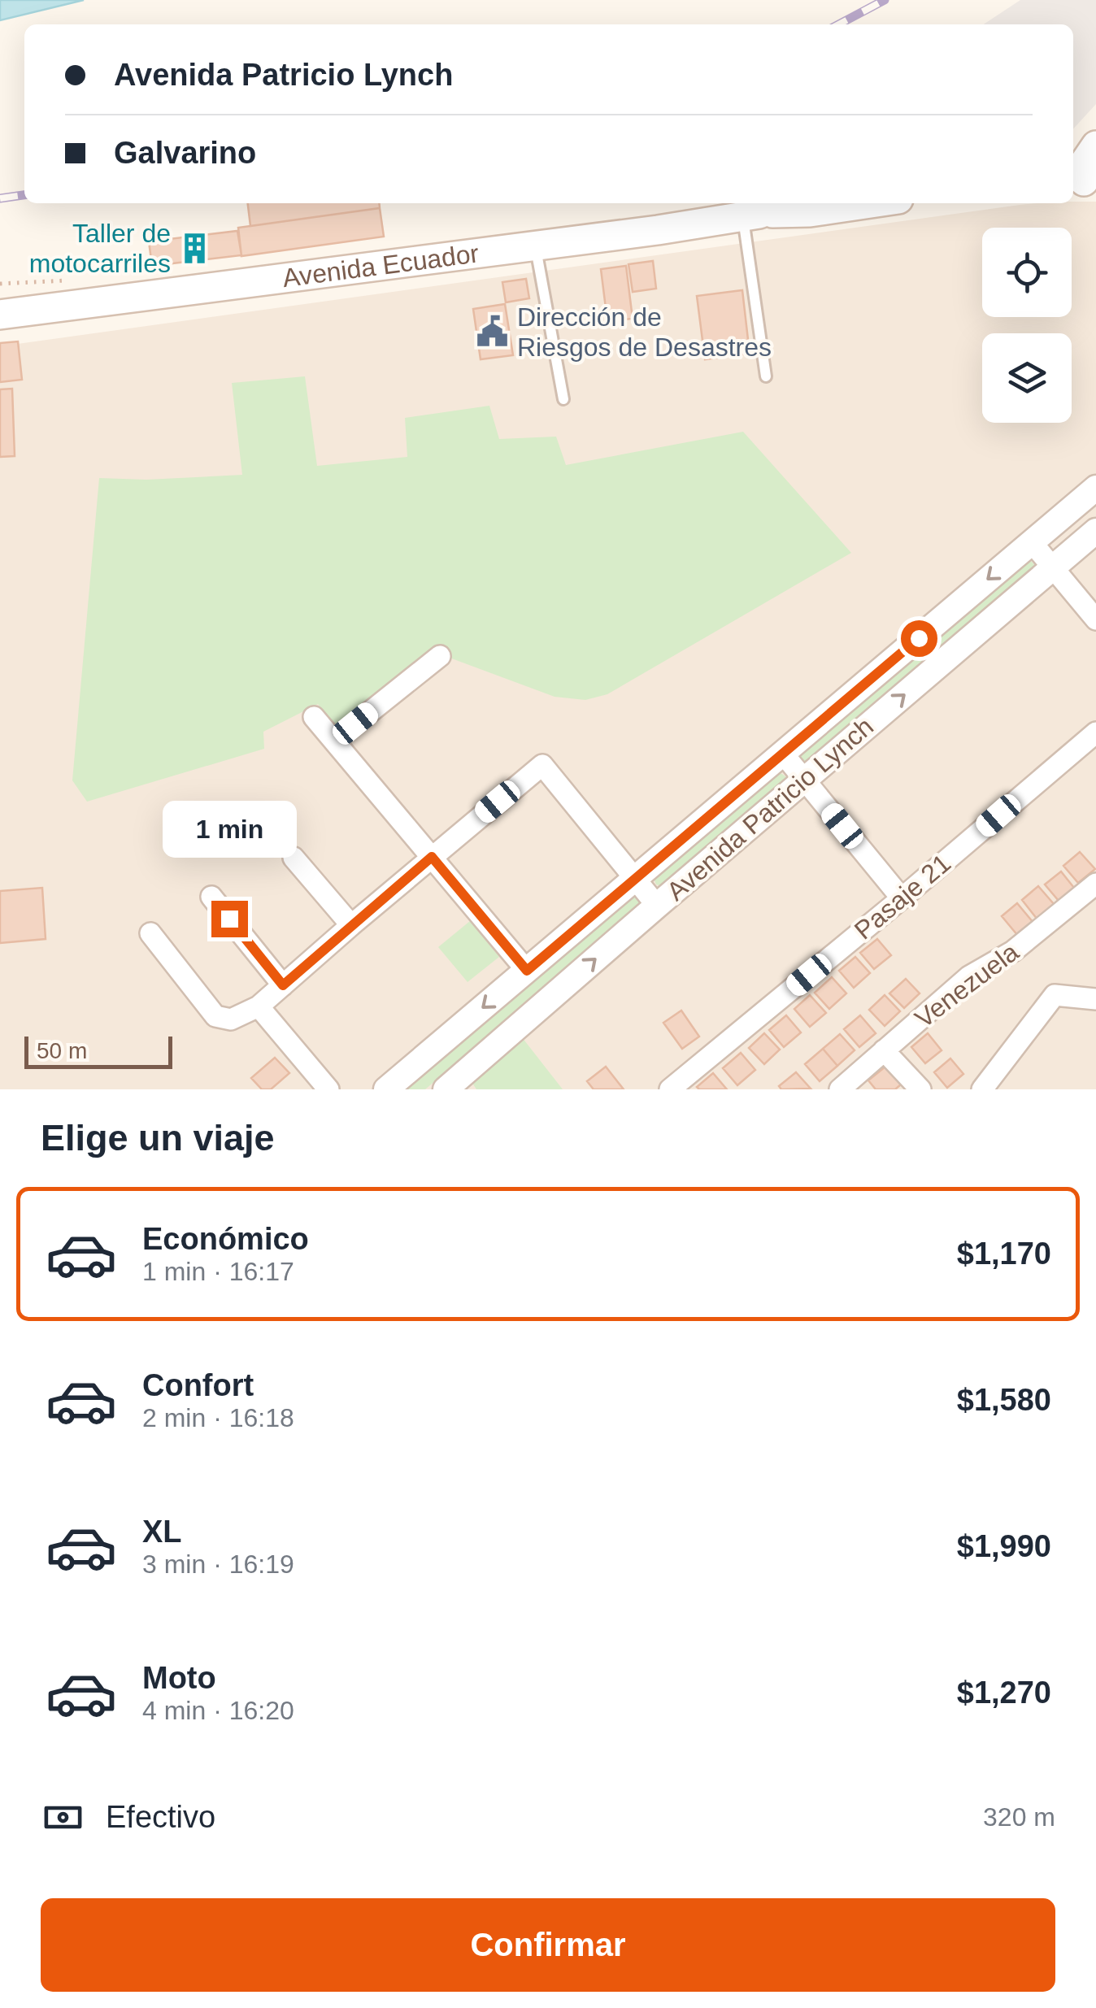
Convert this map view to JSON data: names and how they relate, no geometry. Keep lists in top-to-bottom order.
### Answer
{
  "streets": {
    "main road": ["Avenida Ecuador"],
    "street": ["Avenida Patricio Lynch", "Pasaje 21", "Venezuela"]
  },
  "places": {
    "building": ["Taller de motocarriles"],
    "public building": ["Dirección de Riesgos de Desastres"]
  },
  "scale_bar": "50 m",
  "page": {
    "banner": ["Avenida Patricio Lynch", "Galvarino"],
    "bubble": "1 min",
    "scale": "50 m",
    "heading": "Elige un viaje",
    "list": [
      {
        "name": "Económico",
        "note": "1 min · 16:17",
        "value": "$1,170"
      },
      {
        "name": "Confort",
        "note": "2 min · 16:18",
        "value": "$1,580"
      },
      {
        "name": "XL",
        "note": "3 min · 16:19",
        "value": "$1,990"
      },
      {
        "name": "Moto",
        "note": "4 min · 16:20",
        "value": "$1,270"
      }
    ],
    "pay": ["Efectivo", "320 m"],
    "buttons": "Confirmar"
  }
}
